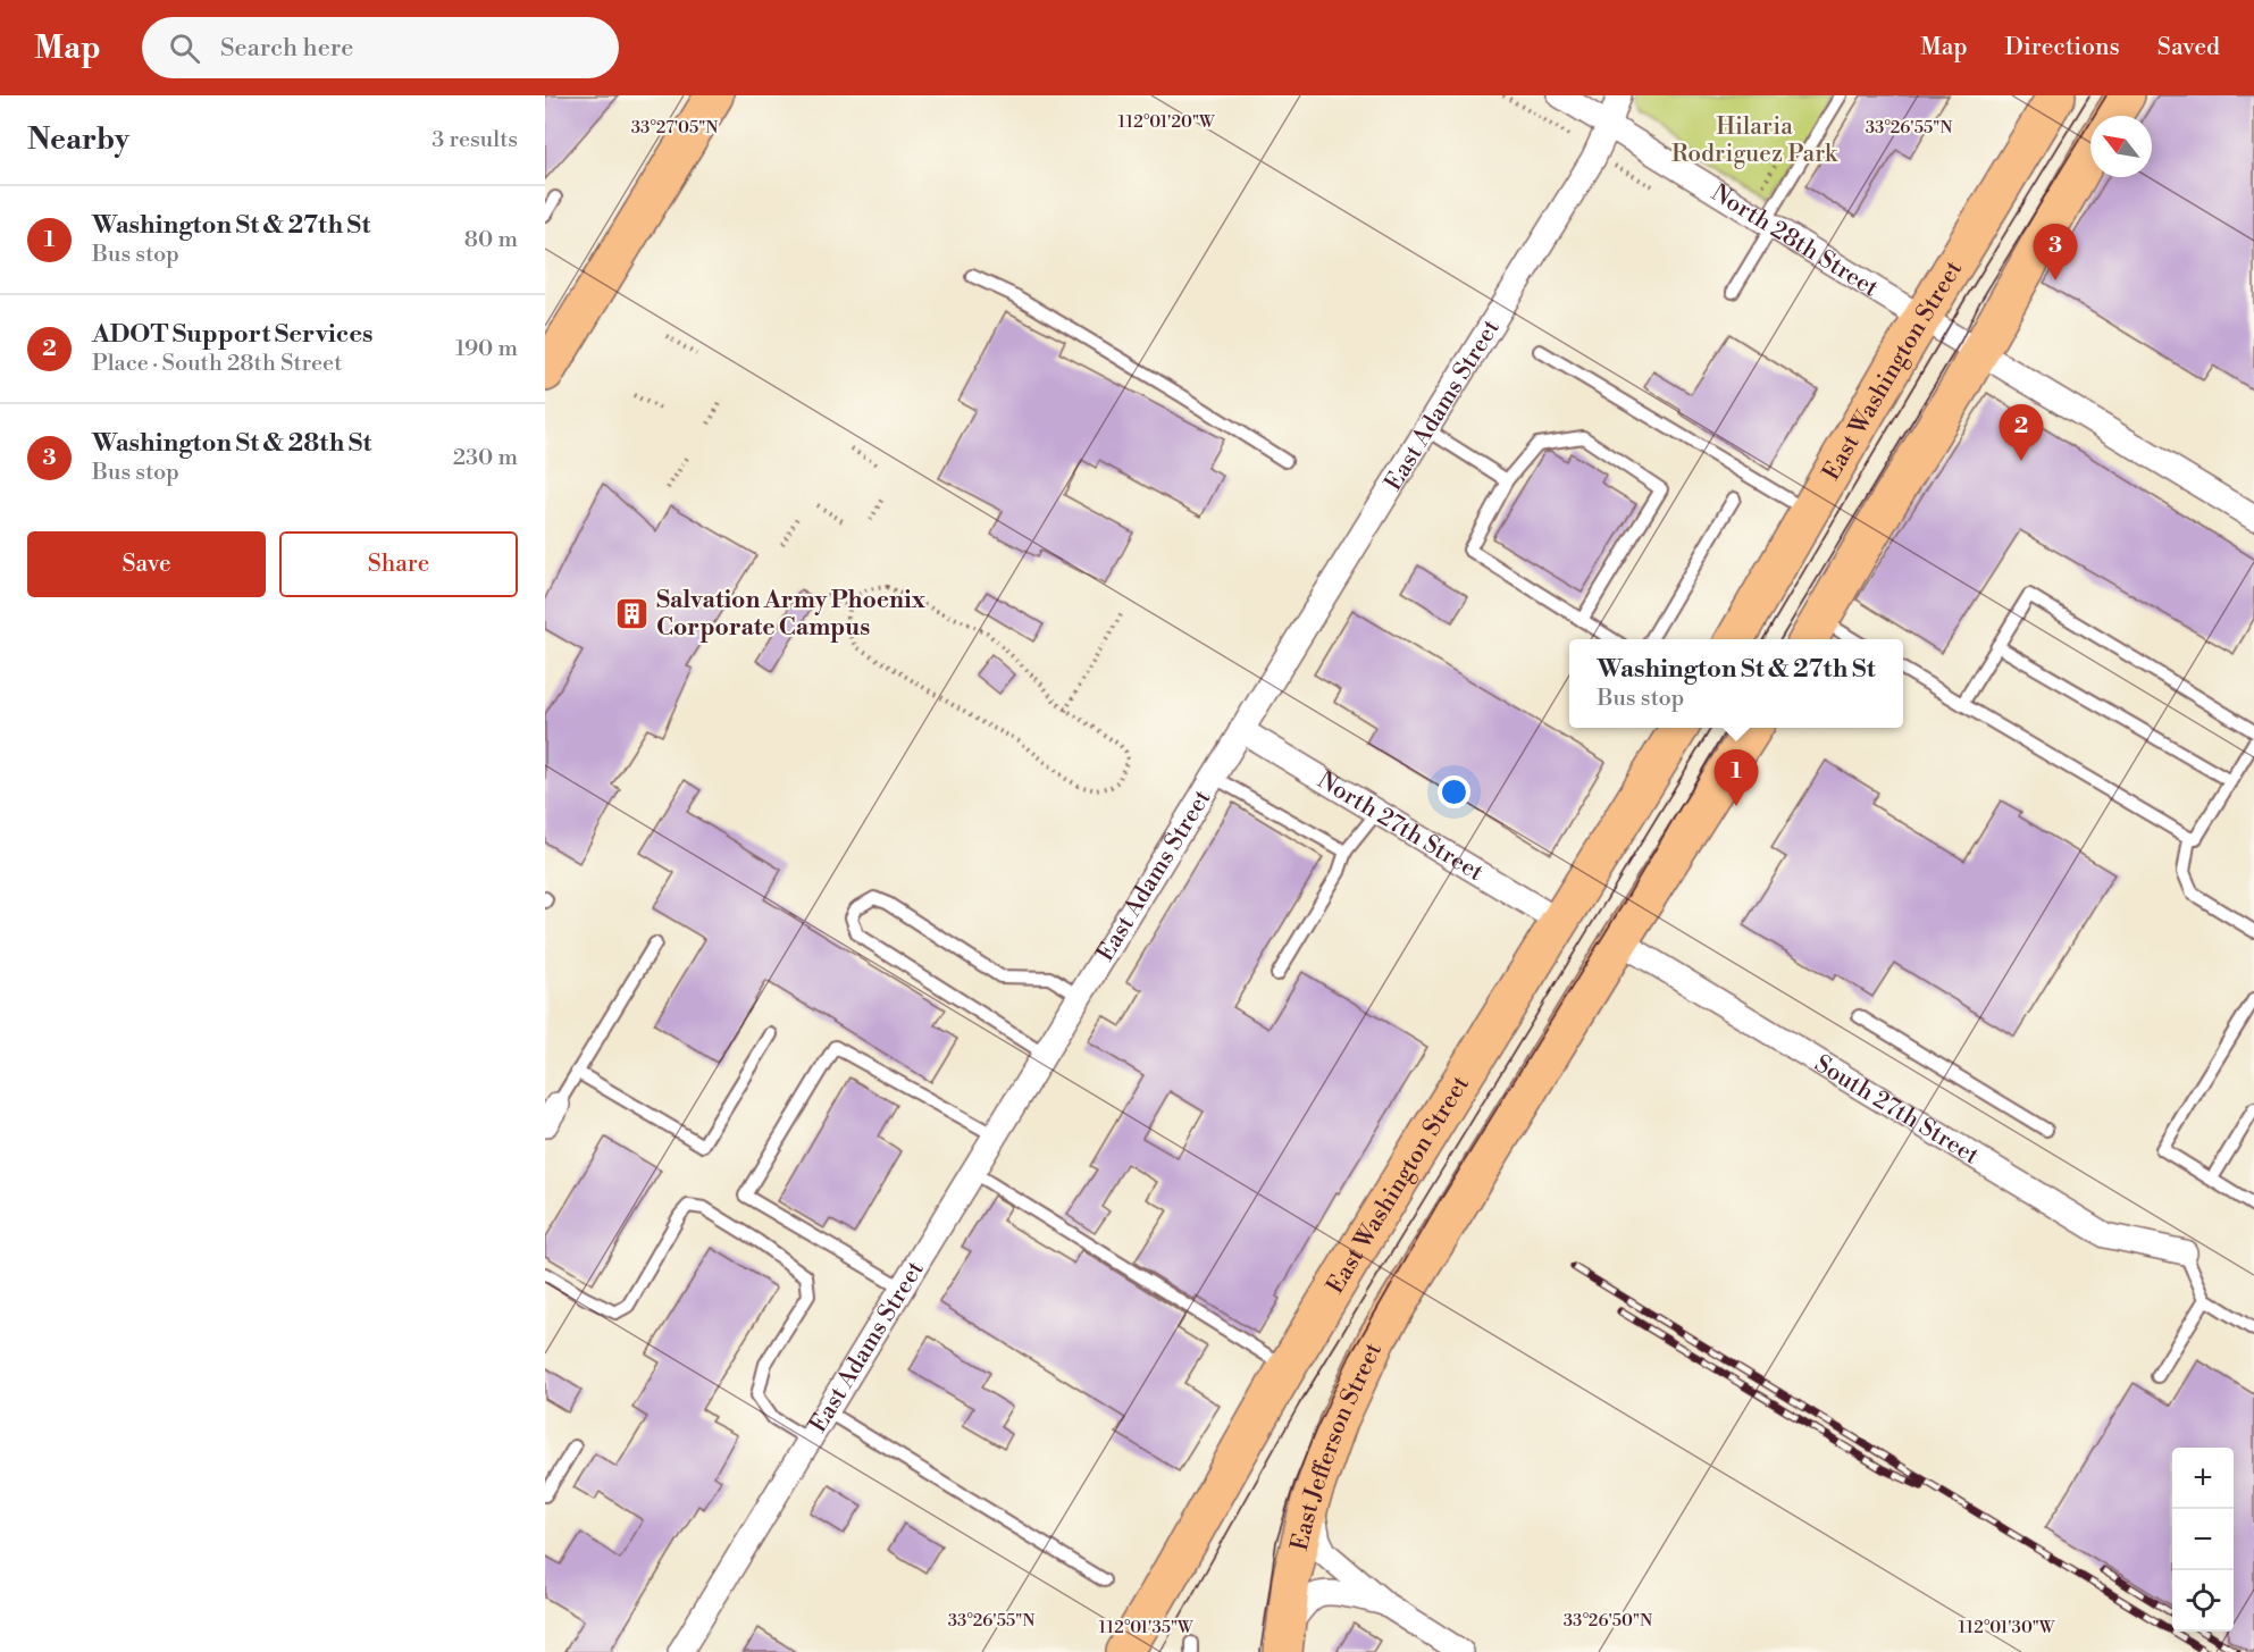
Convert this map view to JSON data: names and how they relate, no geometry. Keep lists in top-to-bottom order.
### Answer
{
  "streets": {
    "main road": ["East Washington Street", "East Jefferson Street"],
    "street": [
      "North 28th Street",
      "East Adams Street",
      "North 27th Street",
      "South 27th Street"
    ]
  },
  "crossings": [
    ["North 28th Street", "East Washington Street"],
    ["North 28th Street", "East Adams Street"],
    ["East Washington Street", "North 27th Street"],
    ["East Adams Street", "North 27th Street"],
    ["South 27th Street", "East Jefferson Street"]
  ],
  "parks": ["Hilaria Rodriguez Park"],
  "places": {
    "building": ["Salvation Army Phoenix Corporate Campus"]
  },
  "north": "top left",
  "page": {
    "header": "Map",
    "search": "Search here",
    "nav": ["Map", "Directions", "Saved"],
    "heading": ["Nearby", "3 results"],
    "list": [
      {
        "mark": "1",
        "name": "Washington St & 27th St",
        "note": "Bus stop",
        "value": "80 m"
      },
      {
        "mark": "2",
        "name": "ADOT Support Services",
        "note": "Place · South 28th Street",
        "value": "190 m"
      },
      {
        "mark": "3",
        "name": "Washington St & 28th St",
        "note": "Bus stop",
        "value": "230 m"
      }
    ],
    "pins": ["3", "2", "1"],
    "buttons": ["Save", "Share"],
    "popup": ["Washington St & 27th St", "Bus stop"],
    "map_buttons": ["+", "−"]
  },
  "coordinates": [
    "112°01'20\"W",
    "33°27'05\"N",
    "33°26'55\"N",
    "33°26'50\"N",
    "112°01'35\"W",
    "112°01'30\"W"
  ]
}
